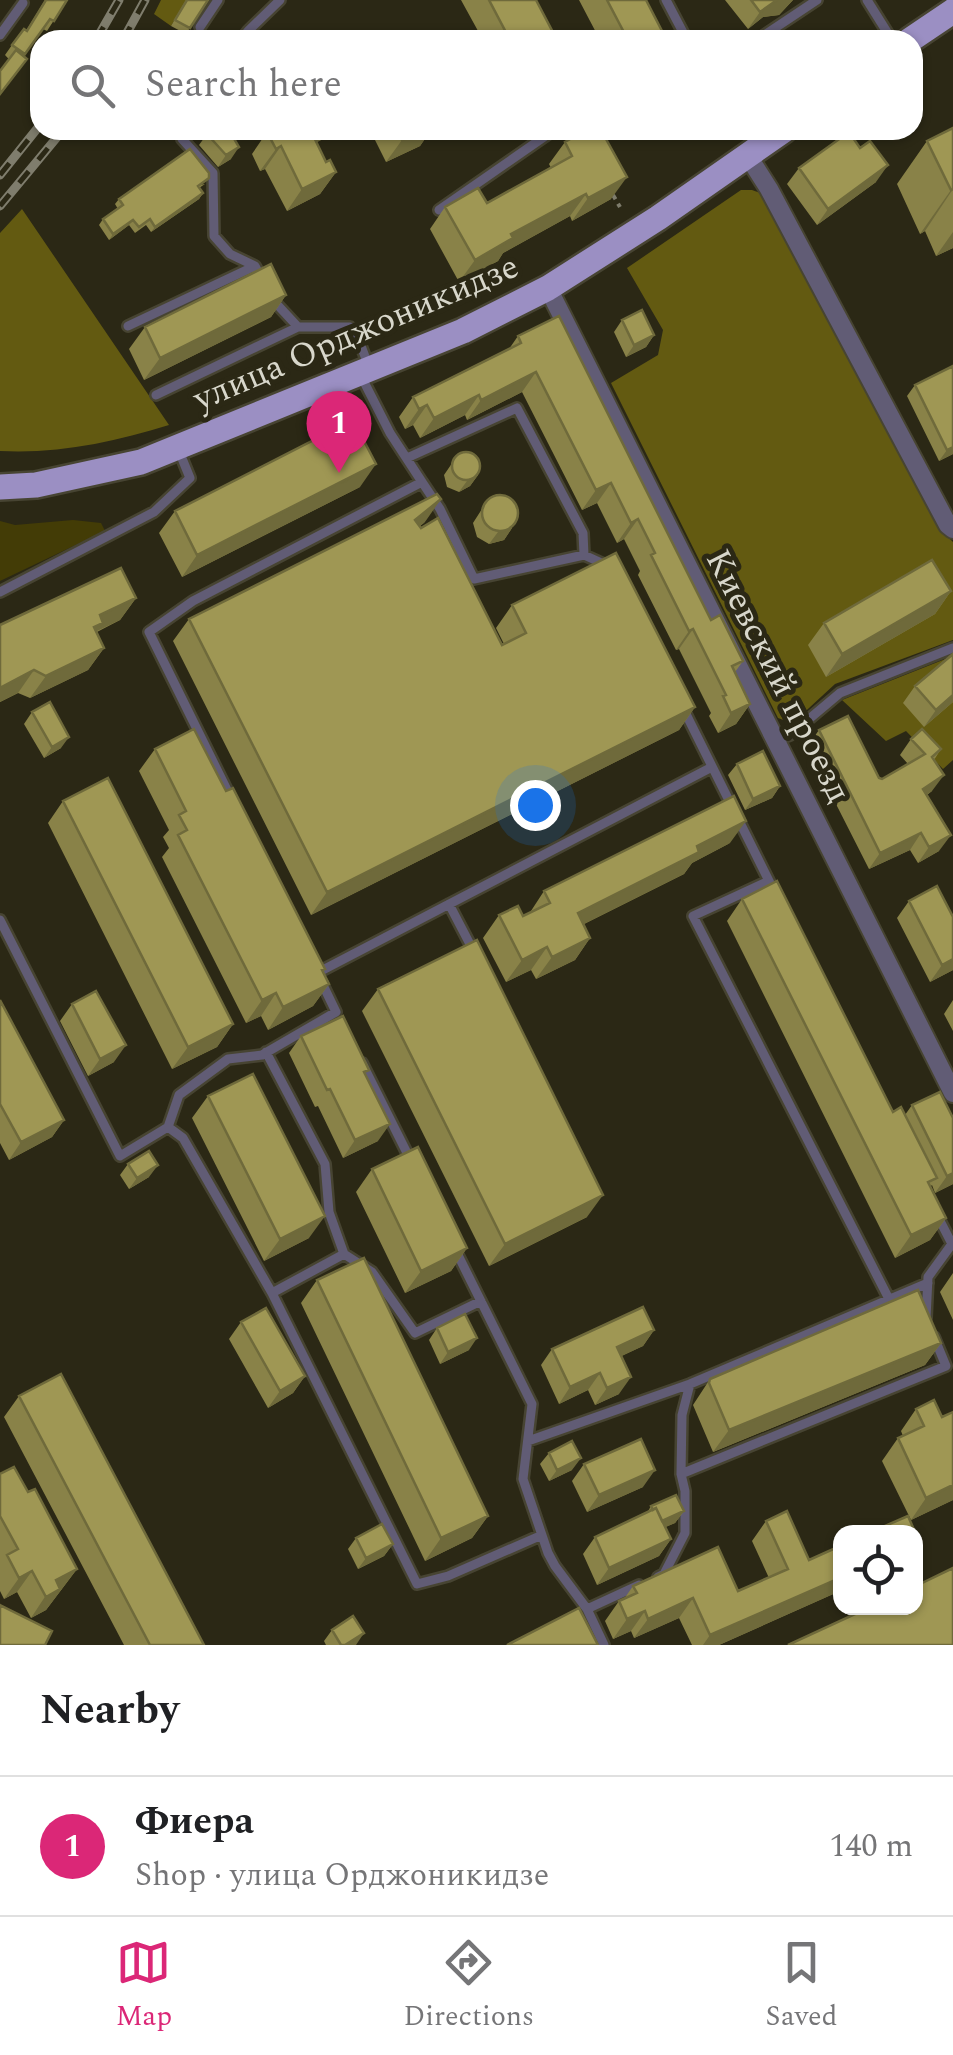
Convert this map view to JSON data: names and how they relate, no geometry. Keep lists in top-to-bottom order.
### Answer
{
  "streets": {
    "main road": ["улица Орджоникидзе"],
    "street": ["Киевский проезд"]
  },
  "crossings": [
    ["улица Орджоникидзе", "Киевский проезд"]
  ],
  "page": {
    "search": "Search here",
    "pins": "1",
    "heading": "Nearby",
    "list": [
      {
        "mark": "1",
        "name": "Фиера",
        "note": "Shop · улица Орджоникидзе",
        "value": "140 m"
      }
    ],
    "nav": ["Map", "Directions", "Saved"]
  }
}
